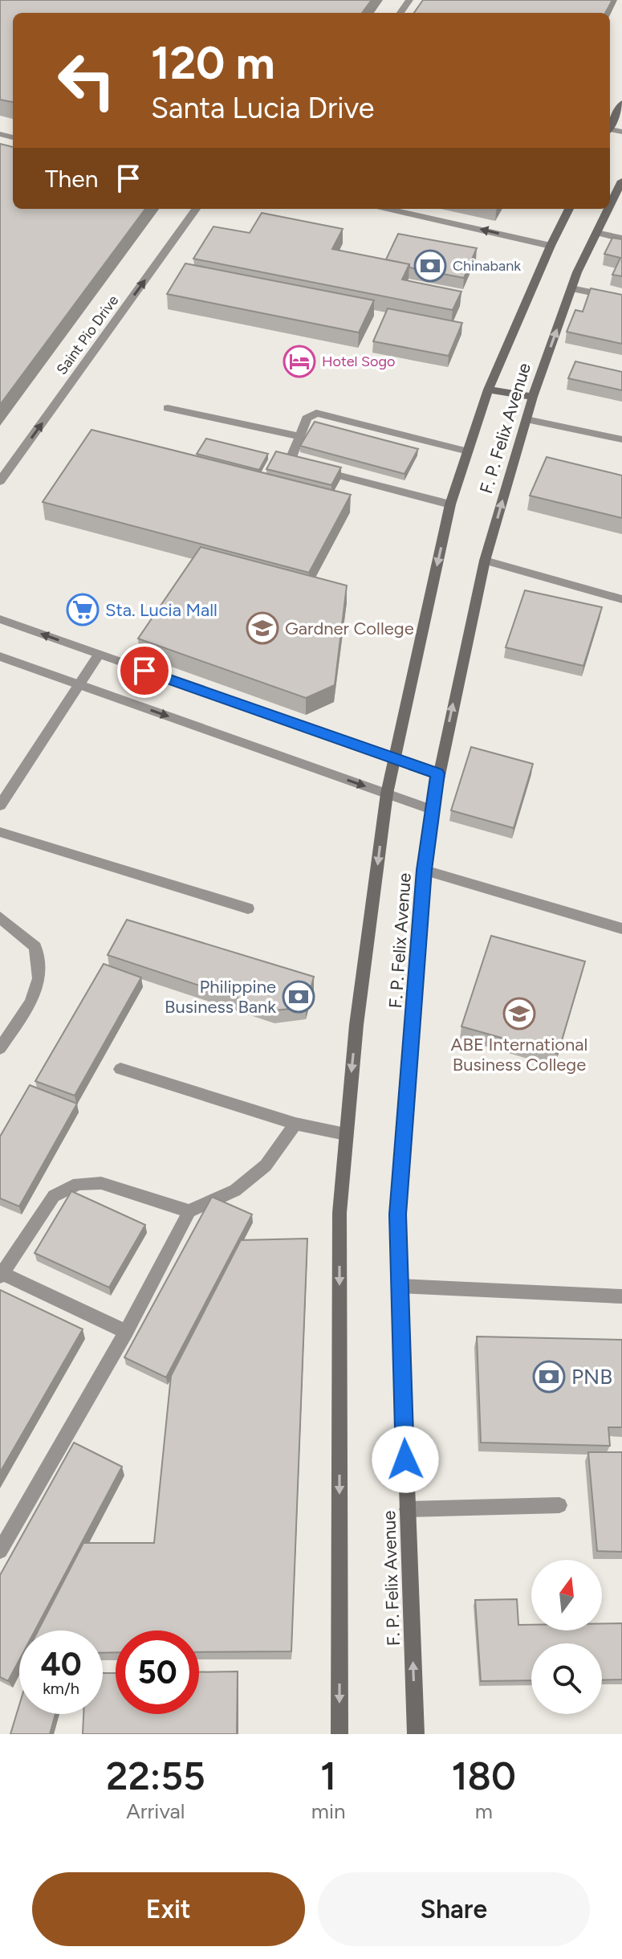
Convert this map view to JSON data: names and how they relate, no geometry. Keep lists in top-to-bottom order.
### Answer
{
  "streets": {
    "main road": ["F. P. Felix Avenue"],
    "street": ["Saint Pio Drive"]
  },
  "one_way": ["Saint Pio Drive"],
  "places": {
    "bank": ["Chinabank", "Philippine Business Bank", "PNB"],
    "hotel": ["Hotel Sogo"],
    "supermarket": ["Sta. Lucia Mall"],
    "school or university": ["Gardner College", "ABE International Business College"]
  },
  "north": "top",
  "page": {
    "turn": ["120 m", "Santa Lucia Drive"],
    "then": "Then",
    "speed": "40 km/h",
    "limit": "50",
    "eta": [
      "22:55",
      "Arrival",
      "1",
      "min",
      "180",
      "m"
    ],
    "buttons": ["Exit", "Share"]
  }
}
